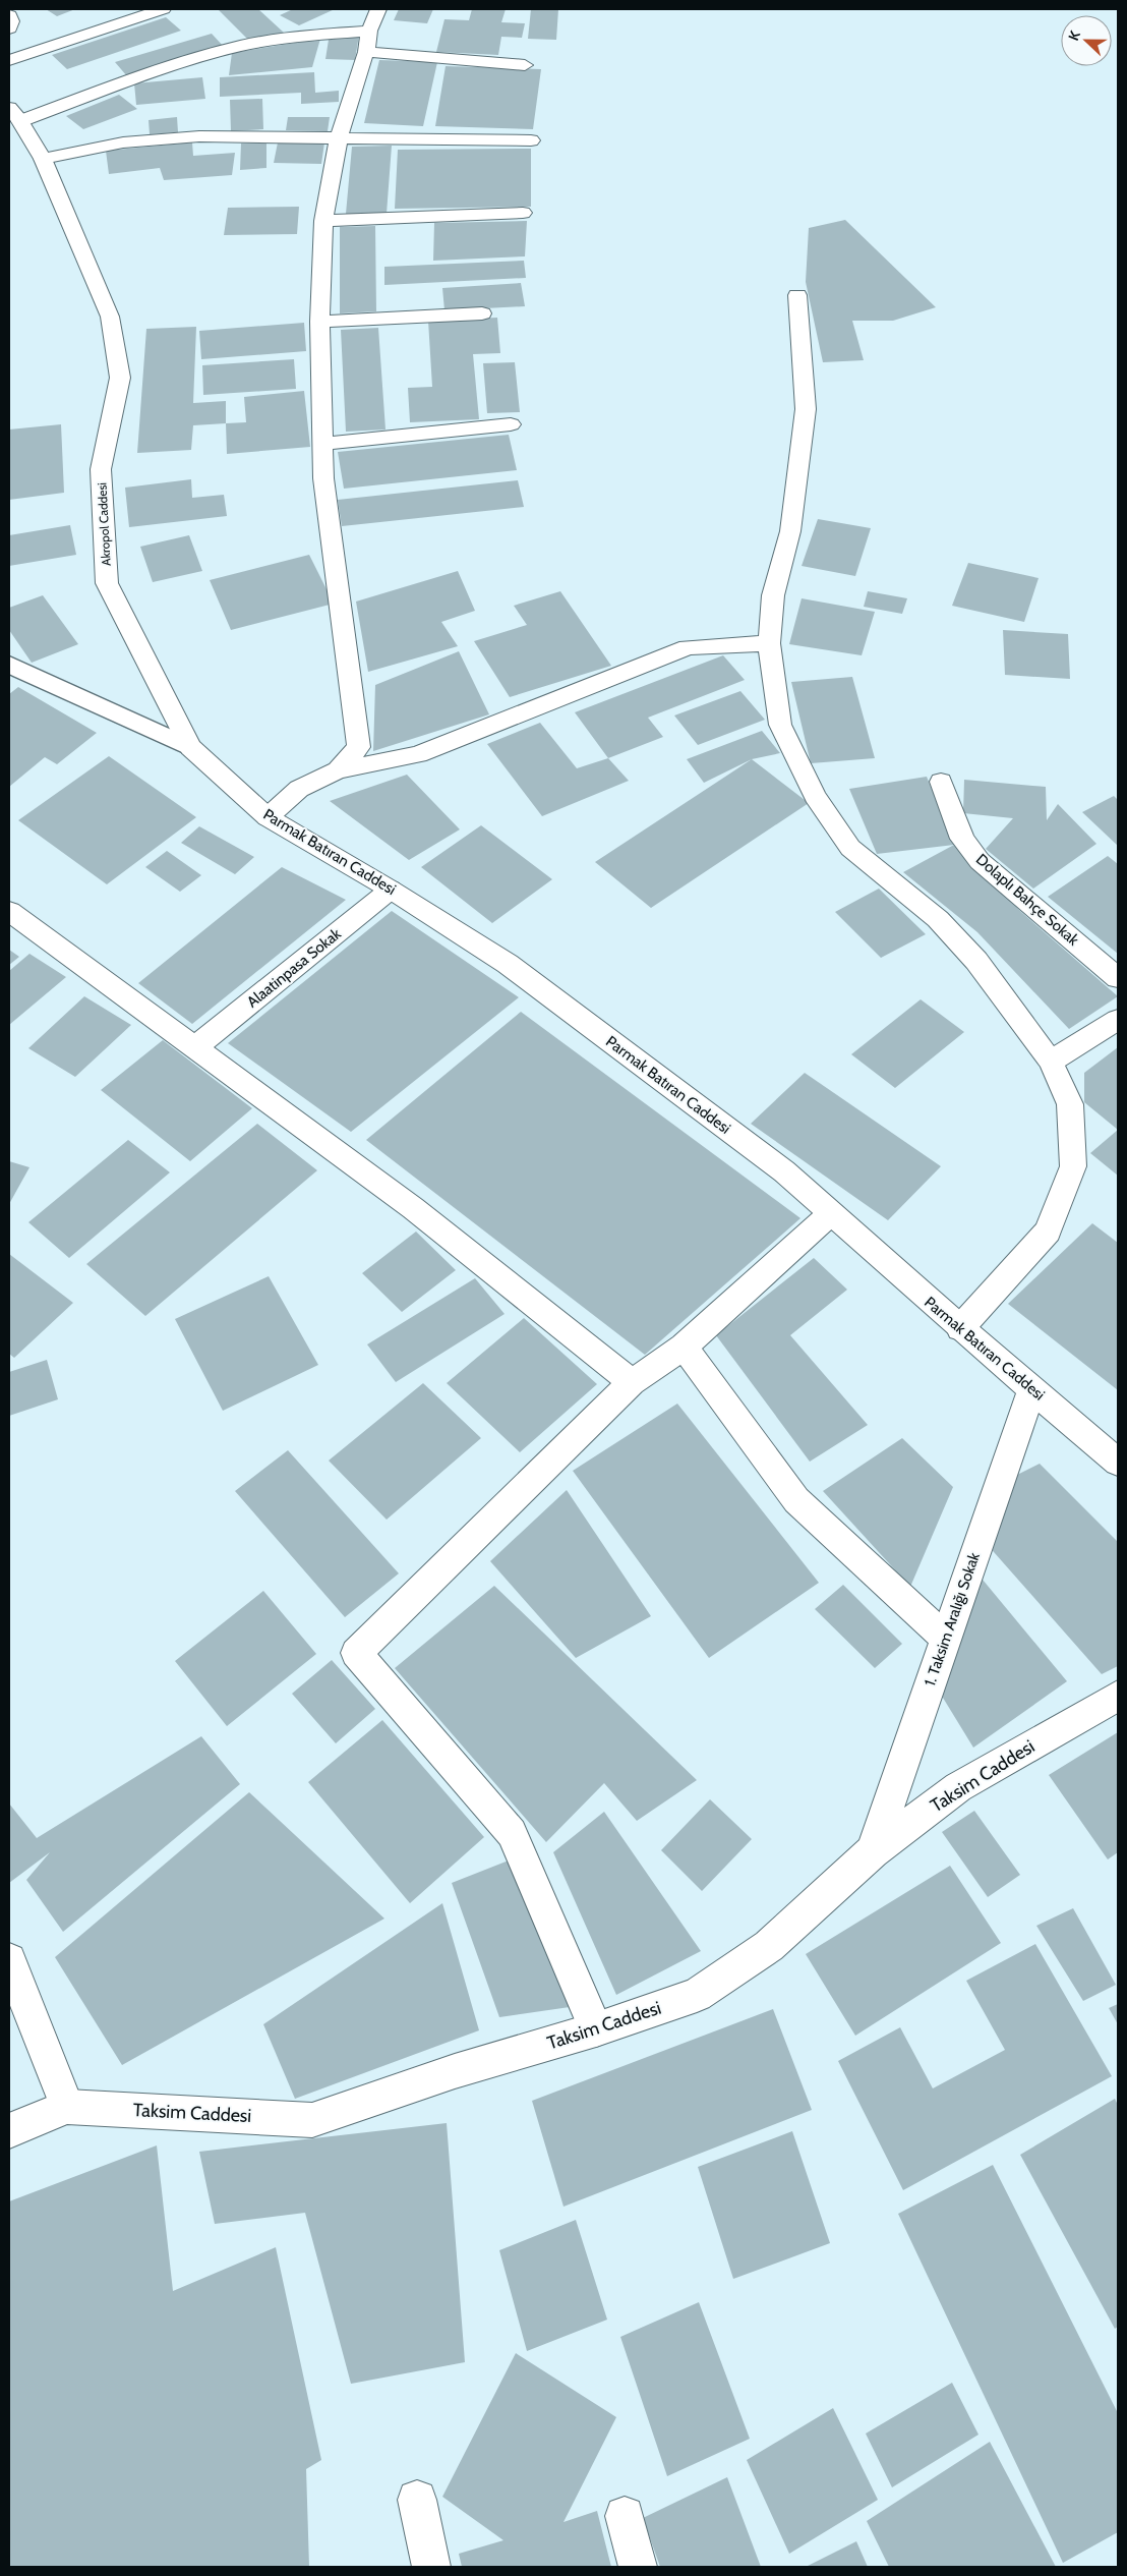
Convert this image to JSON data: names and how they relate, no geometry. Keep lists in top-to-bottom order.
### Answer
{
  "streets": {
    "street": [
      "Akropol Caddesi",
      "Parmak Batıran Caddesi",
      "Dolaplı Bahçe Sokak",
      "Alaatinpasa Sokak",
      "1. Taksim Aralığı Sokak",
      "Taksim Caddesi"
    ]
  },
  "crossings": [
    ["Akropol Caddesi", "Parmak Batıran Caddesi"],
    ["Parmak Batıran Caddesi", "Alaatinpasa Sokak"],
    ["Parmak Batıran Caddesi", "1. Taksim Aralığı Sokak"],
    ["1. Taksim Aralığı Sokak", "Taksim Caddesi"]
  ],
  "north": "left"
}
